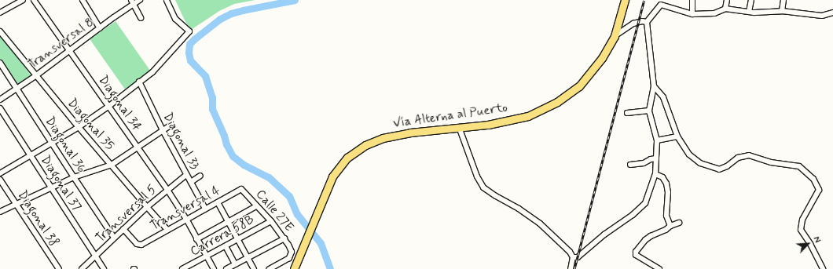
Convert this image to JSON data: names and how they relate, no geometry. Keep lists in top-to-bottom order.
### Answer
{
  "streets": {
    "main road": ["Vía Alterna al Puerto"],
    "street": [
      "Transversal 8",
      "Diagonal 34",
      "Diagonal 35",
      "Diagonal 33",
      "Diagonal 36",
      "Diagonal 37",
      "Transversal 4",
      "Calle 27E",
      "Transversal 5",
      "Diagonal 38",
      "Carrera 58B"
    ]
  },
  "crossings": [
    ["Transversal 8", "Diagonal 34"],
    ["Transversal 8", "Diagonal 35"],
    ["Transversal 8", "Diagonal 36"],
    ["Diagonal 34", "Transversal 4"],
    ["Diagonal 34", "Transversal 5"],
    ["Diagonal 34", "Carrera 58B"],
    ["Diagonal 35", "Transversal 4"],
    ["Diagonal 35", "Transversal 5"],
    ["Diagonal 33", "Transversal 4"],
    ["Diagonal 33", "Transversal 5"],
    ["Diagonal 36", "Transversal 5"],
    ["Diagonal 37", "Transversal 5"],
    ["Transversal 4", "Calle 27E"],
    ["Transversal 4", "Transversal 5"],
    ["Calle 27E", "Carrera 58B"]
  ],
  "north": "top right"
}
